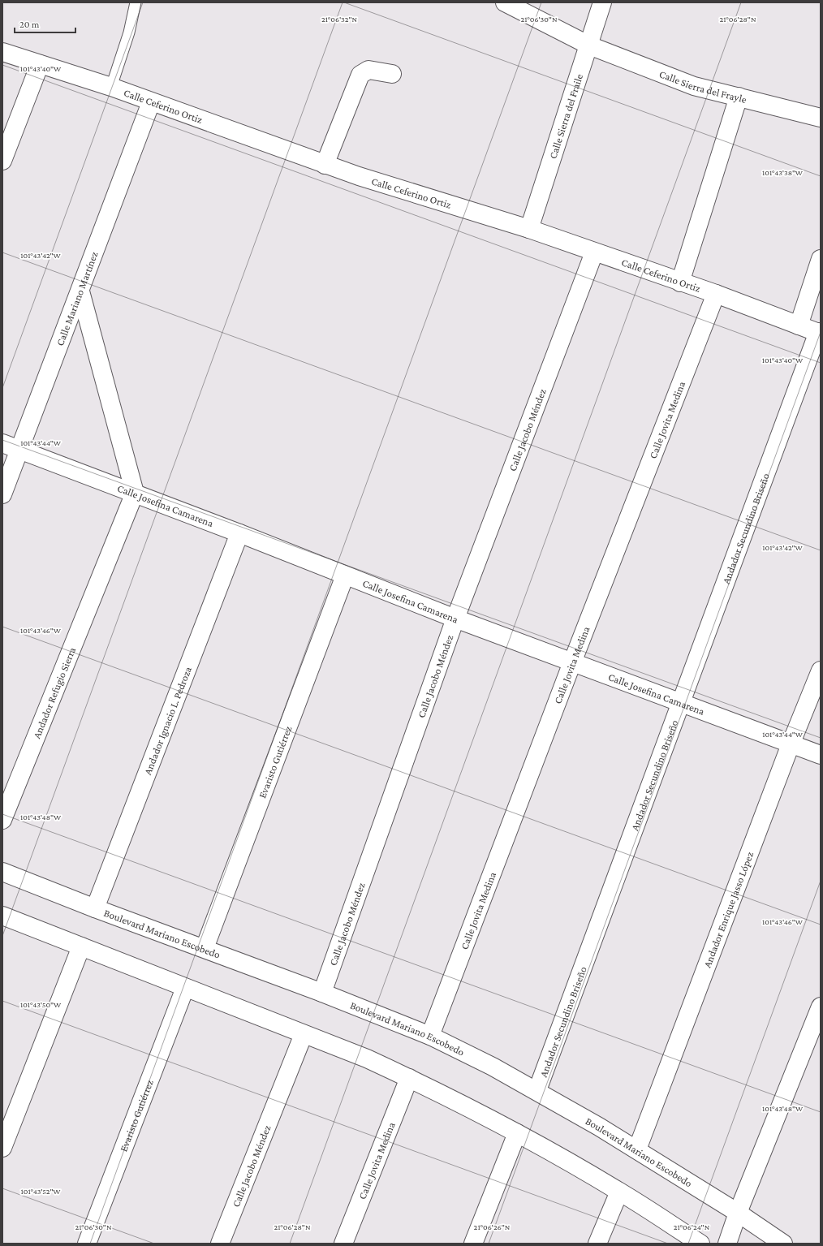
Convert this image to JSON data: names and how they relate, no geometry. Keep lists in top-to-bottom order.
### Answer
{
  "streets": {
    "street": [
      "Calle Sierra del Frayle",
      "Calle Ceferino Ortiz",
      "Calle Sierra del Fraile",
      "Calle Mariano Martínez",
      "Calle Jovita Medina",
      "Calle Jacobo Méndez",
      "Calle Josefina Camarena",
      "Andador Secundino Briseño",
      "Andador Refugio Sierra",
      "Andador Ignacio L. Pedroza",
      "Evaristo Gutiérrez",
      "Andador Enrique Jasso López",
      "Boulevard Mariano Escobedo"
    ]
  },
  "crossings": [
    ["Calle Sierra del Frayle", "Calle Sierra del Fraile"],
    ["Calle Ceferino Ortiz", "Calle Sierra del Fraile"],
    ["Calle Ceferino Ortiz", "Calle Mariano Martínez"],
    ["Calle Ceferino Ortiz", "Calle Jovita Medina"],
    ["Calle Ceferino Ortiz", "Calle Jacobo Méndez"],
    ["Calle Ceferino Ortiz", "Andador Secundino Briseño"],
    ["Calle Mariano Martínez", "Calle Josefina Camarena"],
    ["Calle Jovita Medina", "Calle Josefina Camarena"],
    ["Calle Jovita Medina", "Boulevard Mariano Escobedo"],
    ["Calle Jacobo Méndez", "Calle Josefina Camarena"],
    ["Calle Jacobo Méndez", "Boulevard Mariano Escobedo"],
    ["Calle Josefina Camarena", "Andador Secundino Briseño"],
    ["Calle Josefina Camarena", "Andador Refugio Sierra"],
    ["Calle Josefina Camarena", "Andador Ignacio L. Pedroza"],
    ["Calle Josefina Camarena", "Evaristo Gutiérrez"],
    ["Calle Josefina Camarena", "Andador Enrique Jasso López"],
    ["Andador Secundino Briseño", "Boulevard Mariano Escobedo"],
    ["Andador Ignacio L. Pedroza", "Boulevard Mariano Escobedo"],
    ["Evaristo Gutiérrez", "Boulevard Mariano Escobedo"],
    ["Andador Enrique Jasso López", "Boulevard Mariano Escobedo"]
  ],
  "scale_bar": "20 m",
  "coordinates": [
    "21°06'32\"N",
    "21°06'30\"N",
    "21°06'28\"N",
    "101°43'40\"W",
    "101°43'38\"W",
    "101°43'42\"W",
    "101°43'44\"W",
    "101°43'46\"W",
    "101°43'48\"W",
    "101°43'50\"W",
    "101°43'52\"W",
    "21°06'26\"N",
    "21°06'24\"N"
  ]
}
